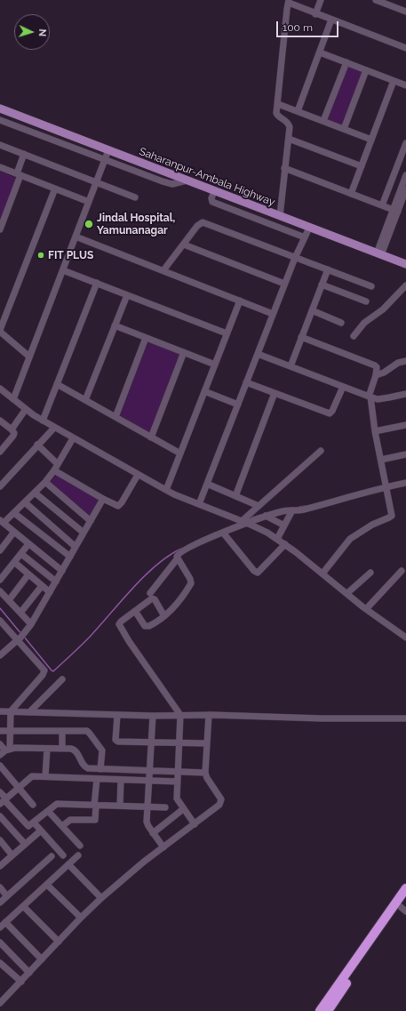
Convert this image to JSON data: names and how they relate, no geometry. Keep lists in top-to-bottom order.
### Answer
{
  "streets": {
    "main road": ["Saharanpur-Ambala Highway"]
  },
  "places": ["Jindal Hospital, Yamunanagar", "FIT PLUS"],
  "scale_bar": "100 m",
  "north": "right"
}
